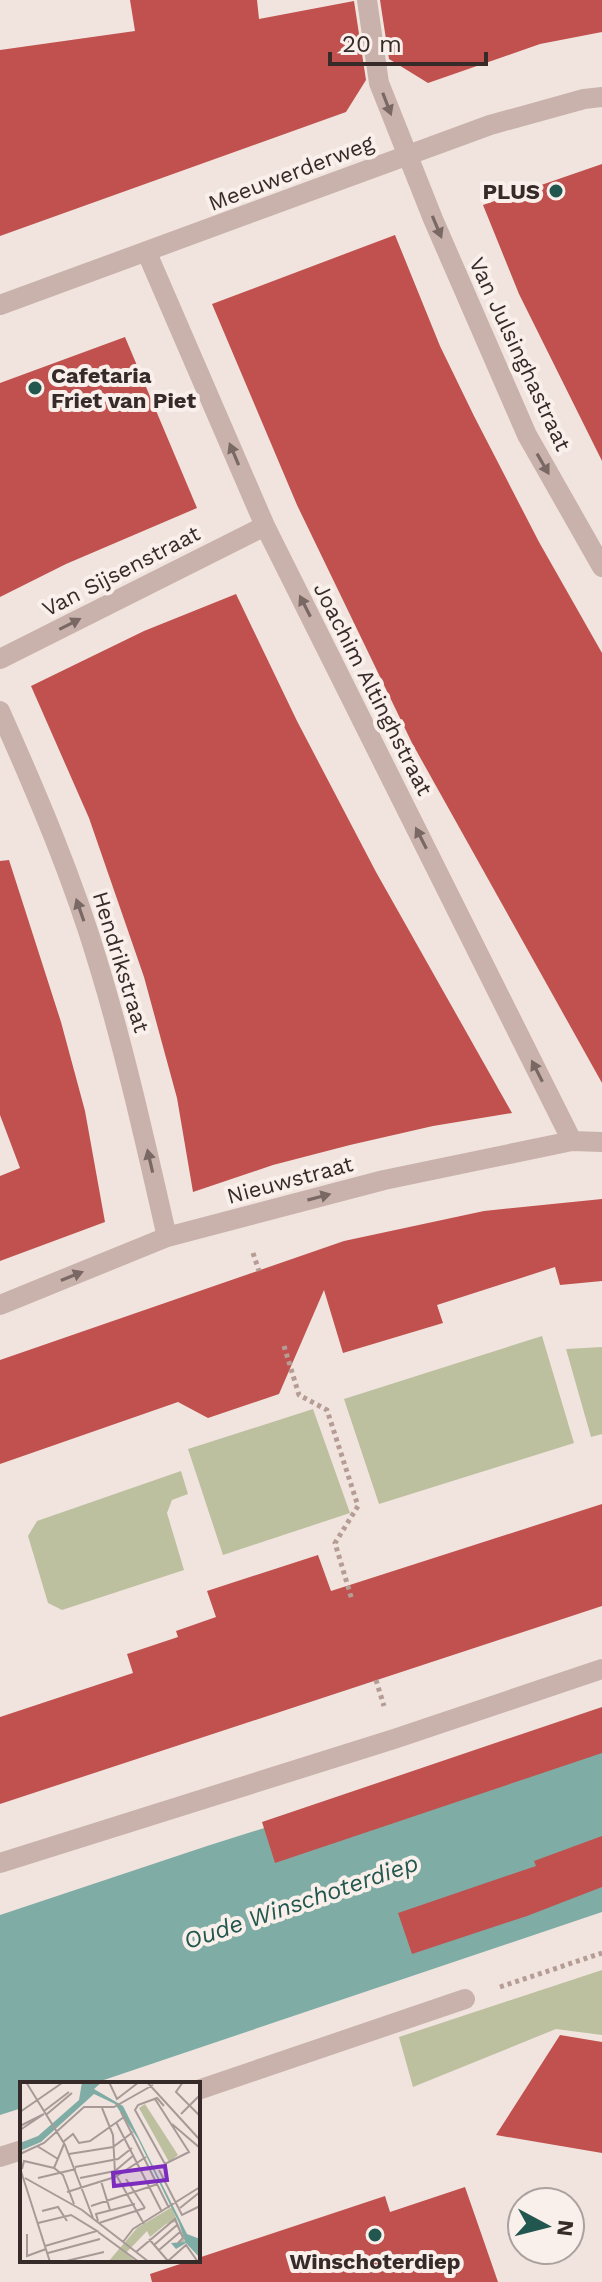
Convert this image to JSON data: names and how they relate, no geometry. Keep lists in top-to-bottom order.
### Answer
{
  "streets": {
    "street": [
      "Meeuwerderweg",
      "Van Julsinghastraat",
      "Van Sijsenstraat",
      "Joachim Altinghstraat",
      "Hendrikstraat",
      "Nieuwstraat"
    ]
  },
  "crossings": [
    ["Meeuwerderweg", "Van Julsinghastraat"],
    ["Meeuwerderweg", "Joachim Altinghstraat"],
    ["Van Sijsenstraat", "Joachim Altinghstraat"],
    ["Joachim Altinghstraat", "Nieuwstraat"],
    ["Hendrikstraat", "Nieuwstraat"]
  ],
  "one_way": [
    "Van Julsinghastraat",
    "Van Sijsenstraat",
    "Joachim Altinghstraat",
    "Hendrikstraat",
    "Nieuwstraat"
  ],
  "water": ["Oude Winschoterdiep"],
  "places": ["PLUS", "Cafetaria Friet van Piet", "Winschoterdiep"],
  "scale_bar": "20 m",
  "north": "right"
}
